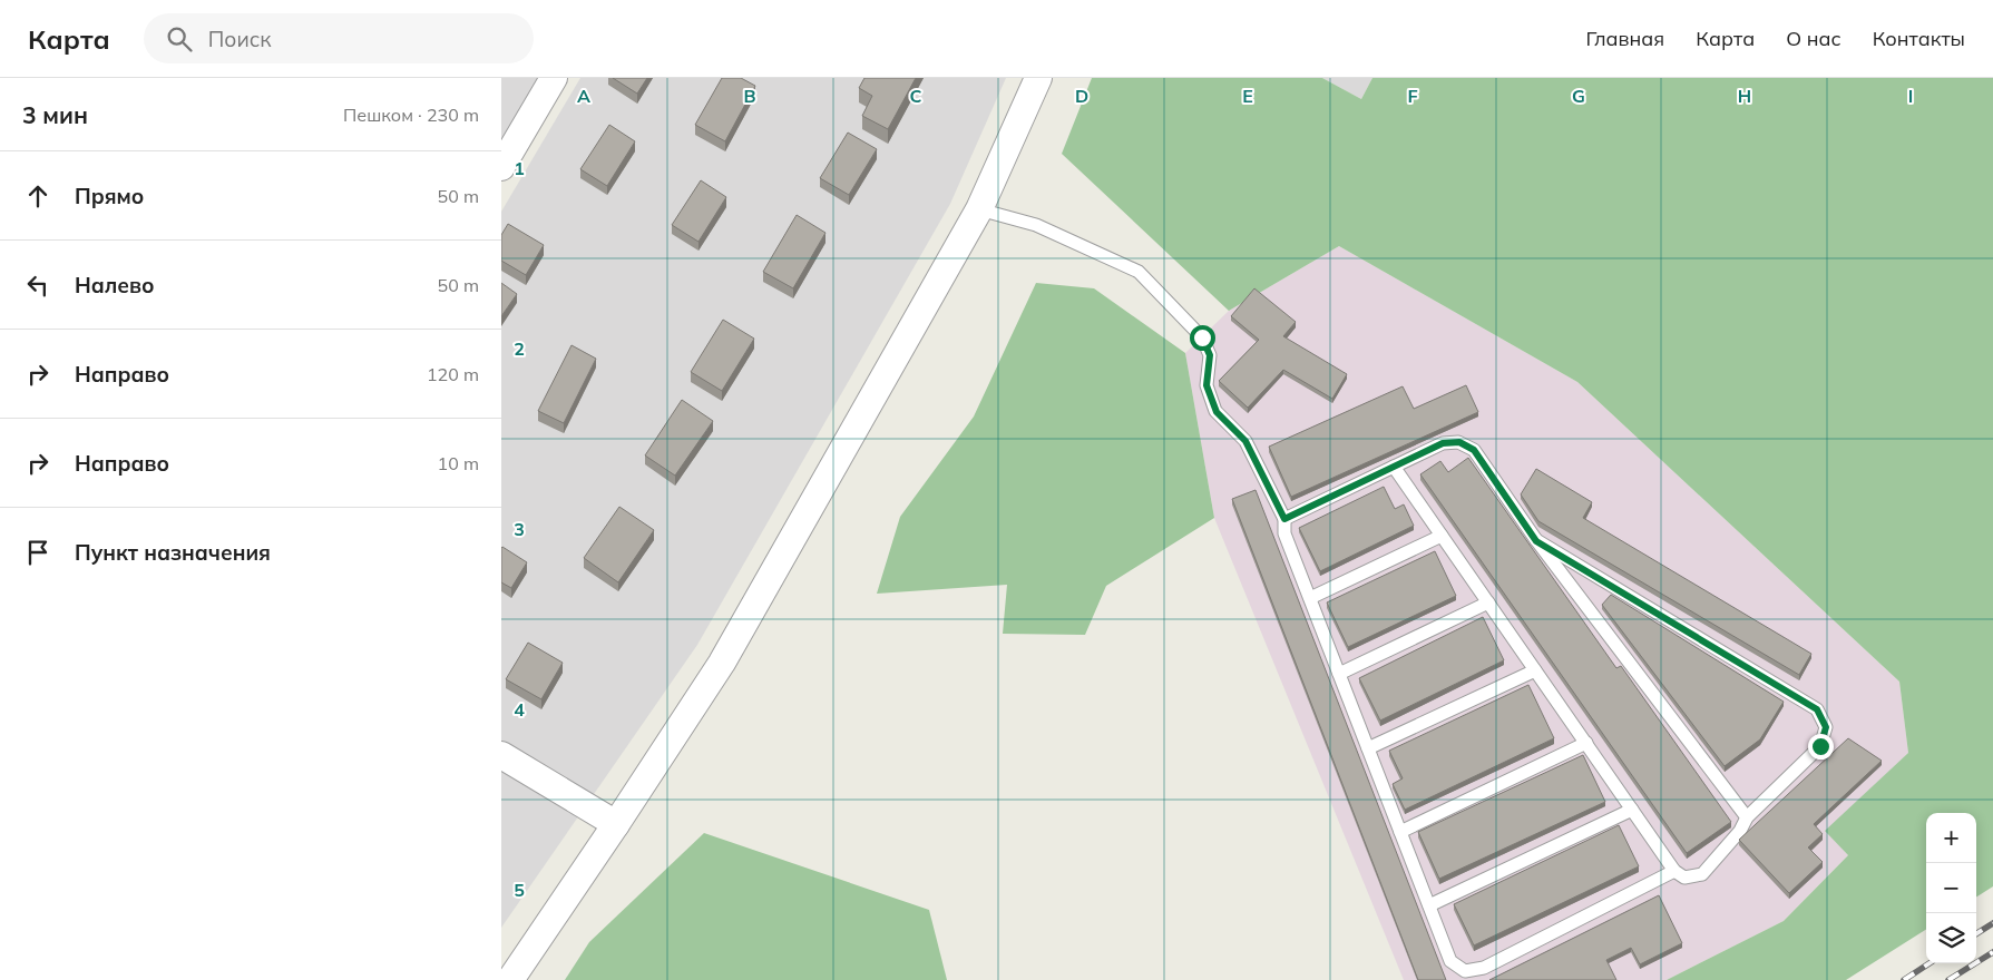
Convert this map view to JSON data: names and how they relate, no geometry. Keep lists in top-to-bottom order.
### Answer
{
  "page": {
    "header": "Карта",
    "search": "Поиск",
    "nav": [
      "Главная",
      "Карта",
      "О нас",
      "Контакты"
    ],
    "heading": ["3 мин", "Пешком · 230 m"],
    "list": [
      ["Прямо", "50 m"],
      ["Налево", "50 m"],
      ["Направо", "120 m"],
      ["Направо", "10 m"],
      "Пункт назначения"
    ],
    "map_buttons": ["+", "−"]
  },
  "grid": {
    "columns": [
      "A",
      "B",
      "C",
      "D",
      "E",
      "F",
      "G",
      "H",
      "I"
    ],
    "rows": [
      "1",
      "2",
      "3",
      "4",
      "5"
    ]
  }
}
